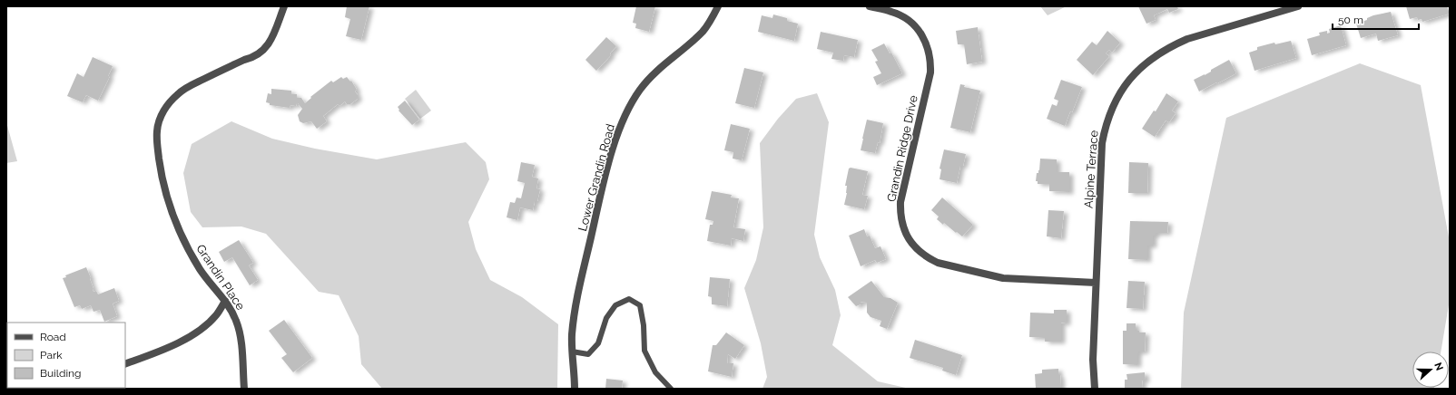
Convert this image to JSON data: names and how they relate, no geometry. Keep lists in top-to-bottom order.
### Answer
{
  "streets": {
    "street": [
      "Grandin Ridge Drive",
      "Alpine Terrace",
      "Lower Grandin Road",
      "Grandin Place"
    ]
  },
  "crossings": [
    ["Grandin Ridge Drive", "Alpine Terrace"]
  ],
  "legend": ["Road", "Park", "Building"],
  "scale_bar": "50 m",
  "north": "right"
}
